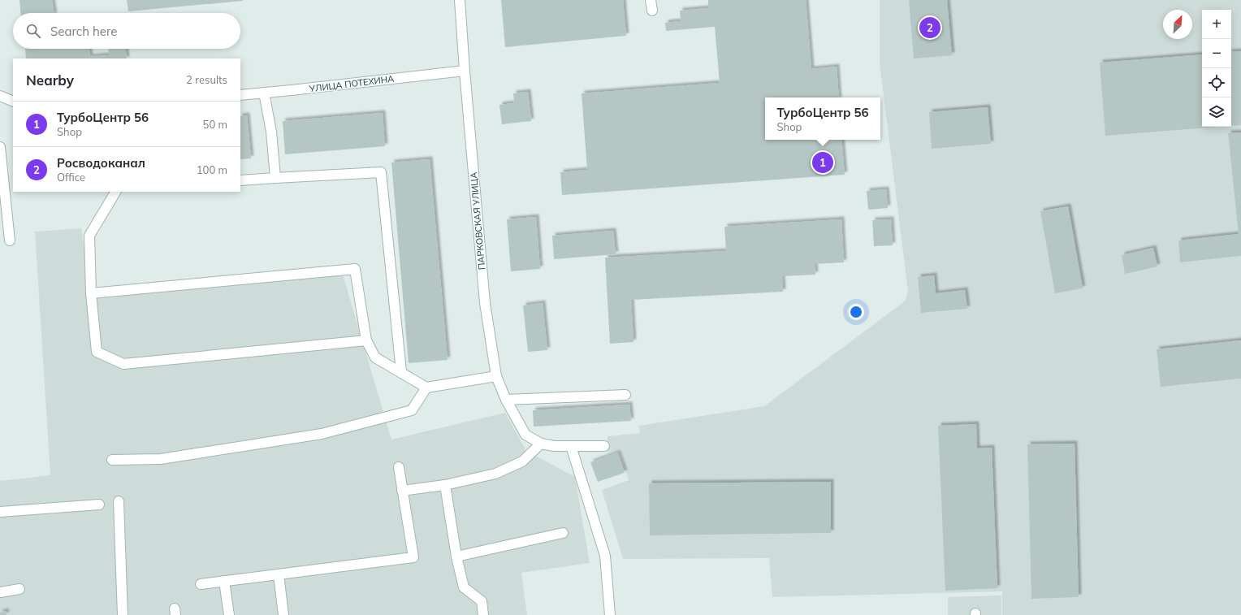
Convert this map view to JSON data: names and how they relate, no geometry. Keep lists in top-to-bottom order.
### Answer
{
  "streets": {
    "street": ["УЛИЦА ПОТЕХИНА", "ПАРКОВСКАЯ УЛИЦА"]
  },
  "crossings": [
    ["УЛИЦА ПОТЕХИНА", "ПАРКОВСКАЯ УЛИЦА"]
  ],
  "north": "top right",
  "page": {
    "map_buttons": ["+", "−"],
    "search": "Search here",
    "pins": ["2", "1"],
    "heading": ["Nearby", "2 results"],
    "popup": ["ТурбоЦентр 56", "Shop"],
    "list": [
      {
        "mark": "1",
        "name": "ТурбоЦентр 56",
        "note": "Shop",
        "value": "50 m"
      },
      {
        "mark": "2",
        "name": "Росводоканал",
        "note": "Office",
        "value": "100 m"
      }
    ]
  }
}
